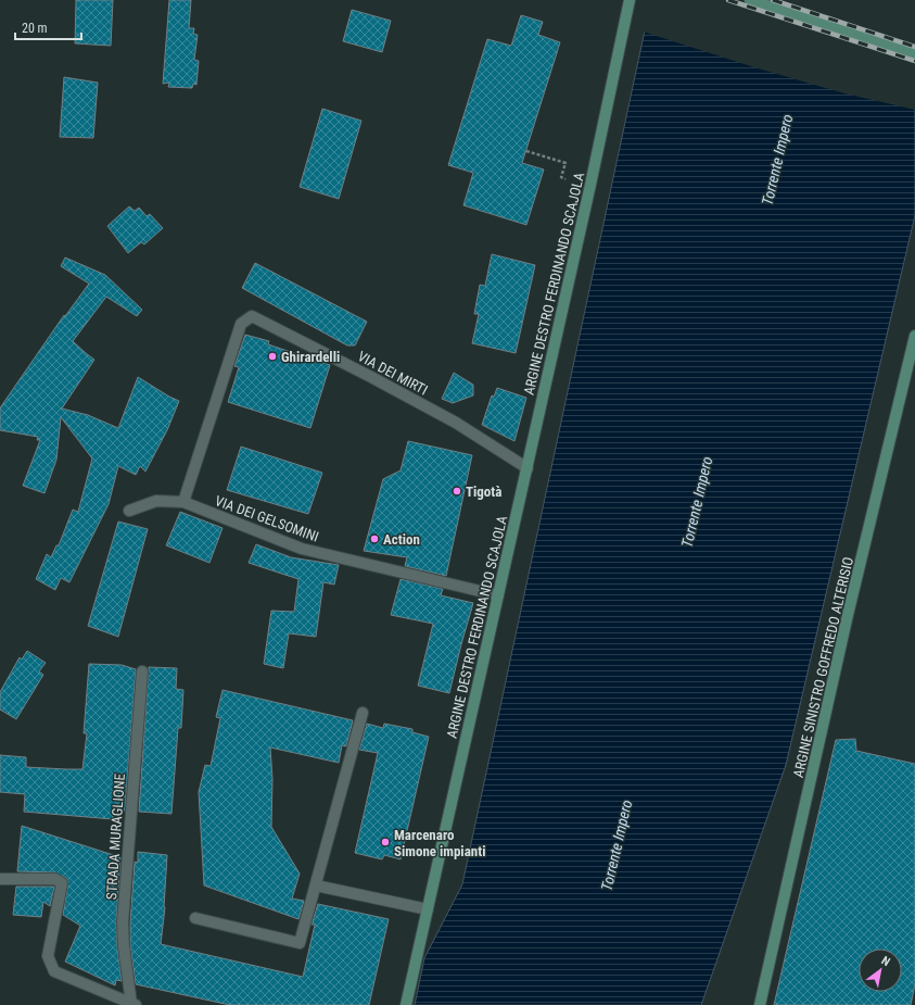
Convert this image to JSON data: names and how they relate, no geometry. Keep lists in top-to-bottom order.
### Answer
{
  "streets": {
    "main road": ["ARGINE DESTRO FERDINANDO SCAJOLA", "ARGINE SINISTRO GOFFREDO ALTERISIO"],
    "street": ["VIA DEI MIRTI", "VIA DEI GELSOMINI", "STRADA MURAGLIONE"]
  },
  "crossings": [
    ["ARGINE DESTRO FERDINANDO SCAJOLA", "VIA DEI MIRTI"],
    ["ARGINE DESTRO FERDINANDO SCAJOLA", "VIA DEI GELSOMINI"],
    ["VIA DEI MIRTI", "VIA DEI GELSOMINI"]
  ],
  "water": ["Torrente Impero"],
  "places": [
    "Ghirardelli",
    "Tigotà",
    "Action",
    "Marcenaro Simone impianti"
  ],
  "scale_bar": "20 m",
  "north": "top right"
}
